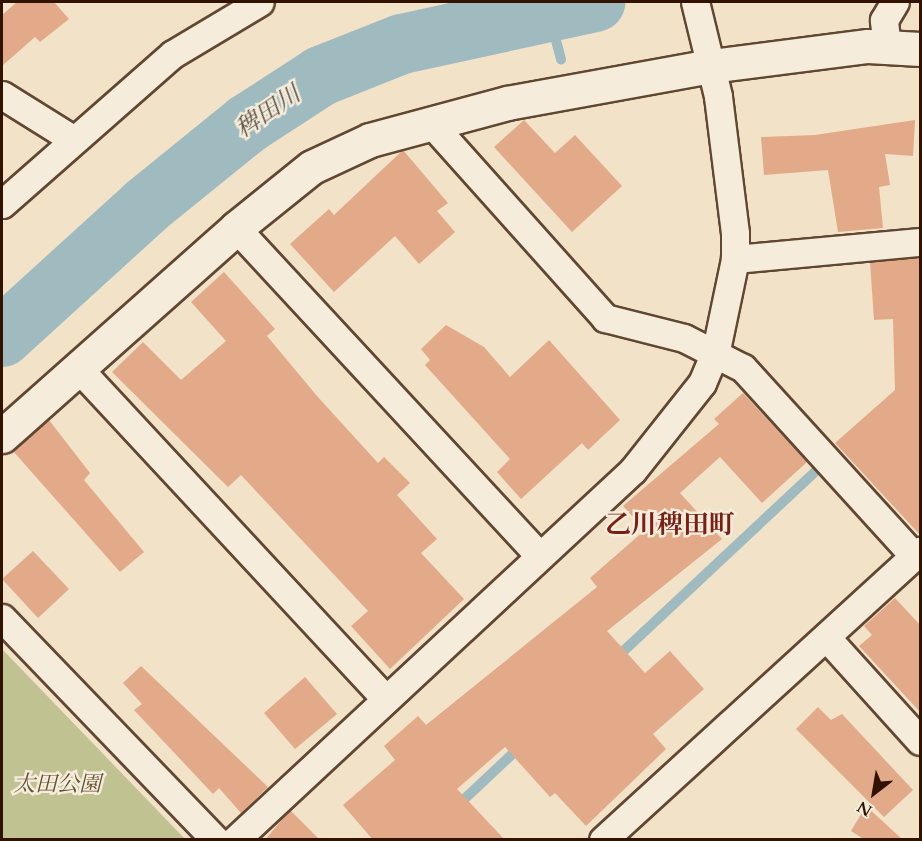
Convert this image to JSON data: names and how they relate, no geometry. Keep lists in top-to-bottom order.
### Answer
{
  "districts": ["乙川稗田町"],
  "water": ["稗田川"],
  "parks": ["太田公園"],
  "north": "bottom left"
}
